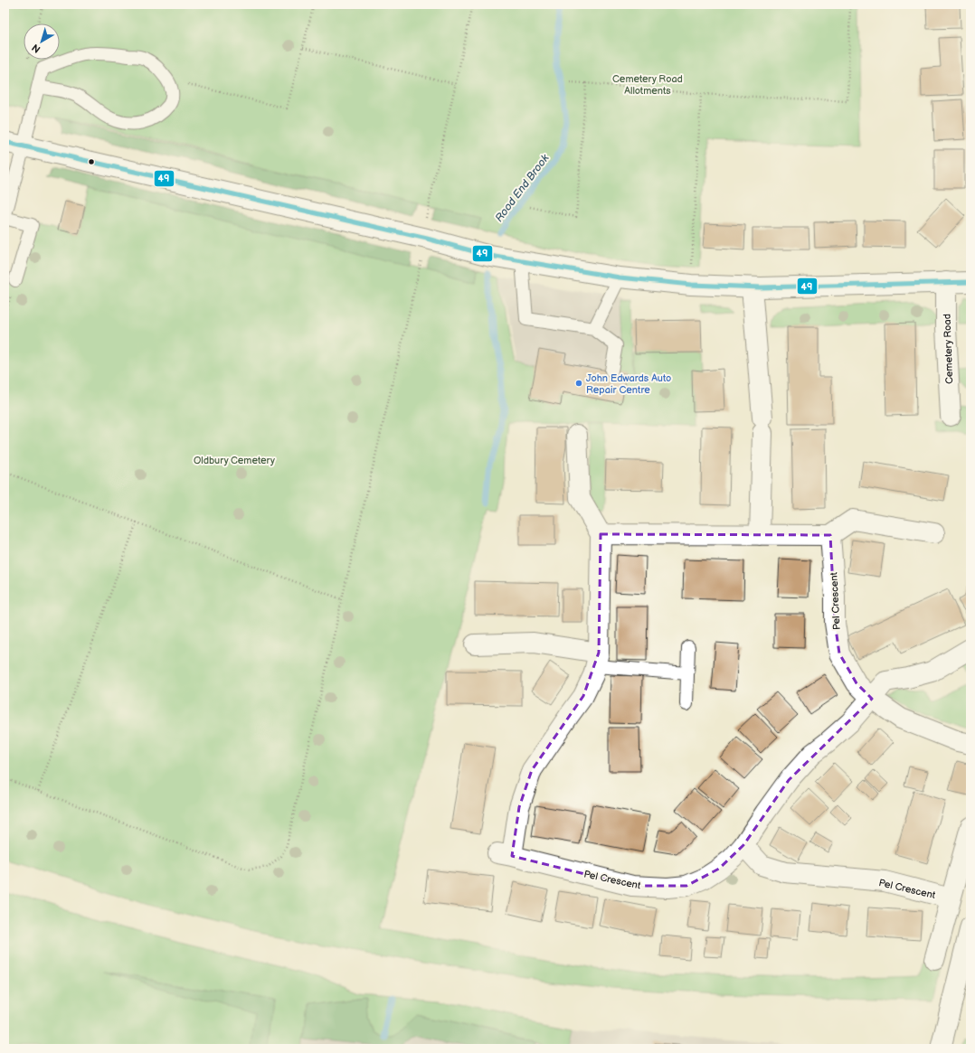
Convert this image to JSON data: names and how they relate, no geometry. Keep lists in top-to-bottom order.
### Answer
{
  "streets": {
    "street": ["Cemetery Road", "Pel Crescent"]
  },
  "water": ["Rood End Brook"],
  "parks": ["Cemetery Road Allotments", "Oldbury Cemetery"],
  "places": ["John Edwards Auto Repair Centre"],
  "lines": ["transit line 49"],
  "north": "bottom left"
}
